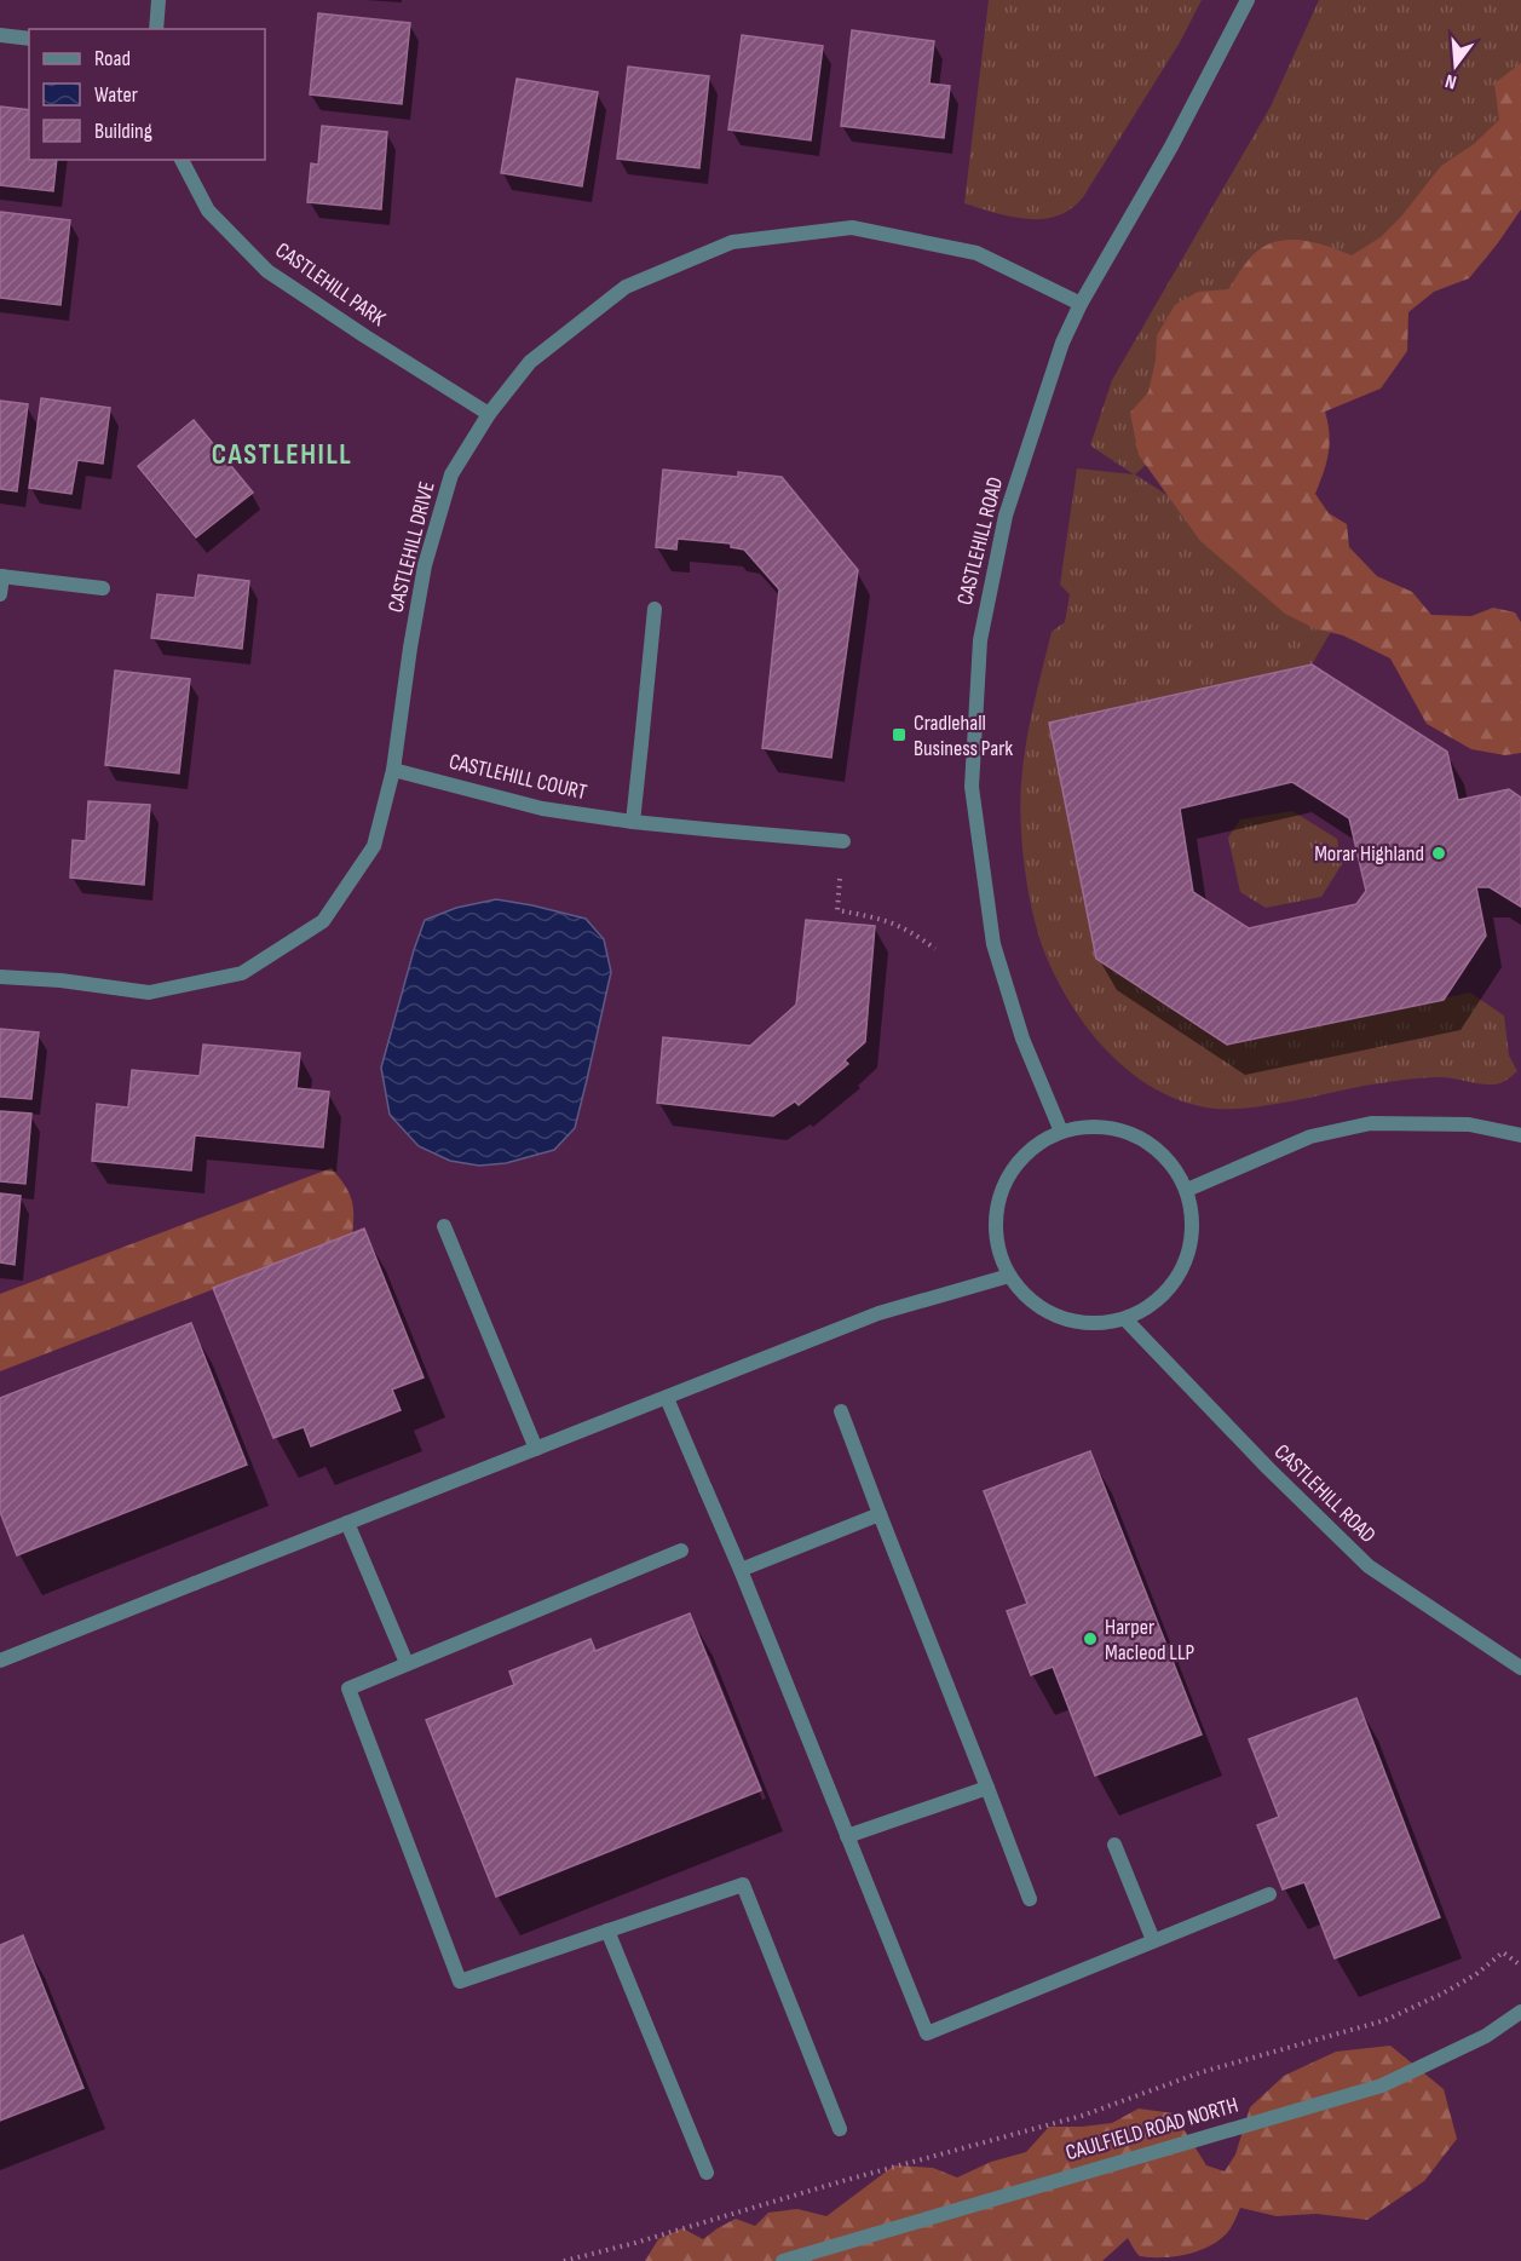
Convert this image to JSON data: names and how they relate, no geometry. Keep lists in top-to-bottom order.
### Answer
{
  "streets": {
    "street": [
      "CASTLEHILL PARK",
      "CASTLEHILL ROAD",
      "CASTLEHILL DRIVE",
      "CASTLEHILL COURT",
      "CAULFIELD ROAD NORTH"
    ]
  },
  "crossings": [
    ["CASTLEHILL PARK", "CASTLEHILL DRIVE"],
    ["CASTLEHILL ROAD", "CASTLEHILL DRIVE"],
    ["CASTLEHILL DRIVE", "CASTLEHILL COURT"]
  ],
  "districts": ["CASTLEHILL"],
  "places": {
    "transit": ["Cradlehall Business Park"],
    "other": ["Morar Highland", "Harper Macleod LLP"]
  },
  "legend": ["Road", "Water", "Building"],
  "north": "bottom"
}
